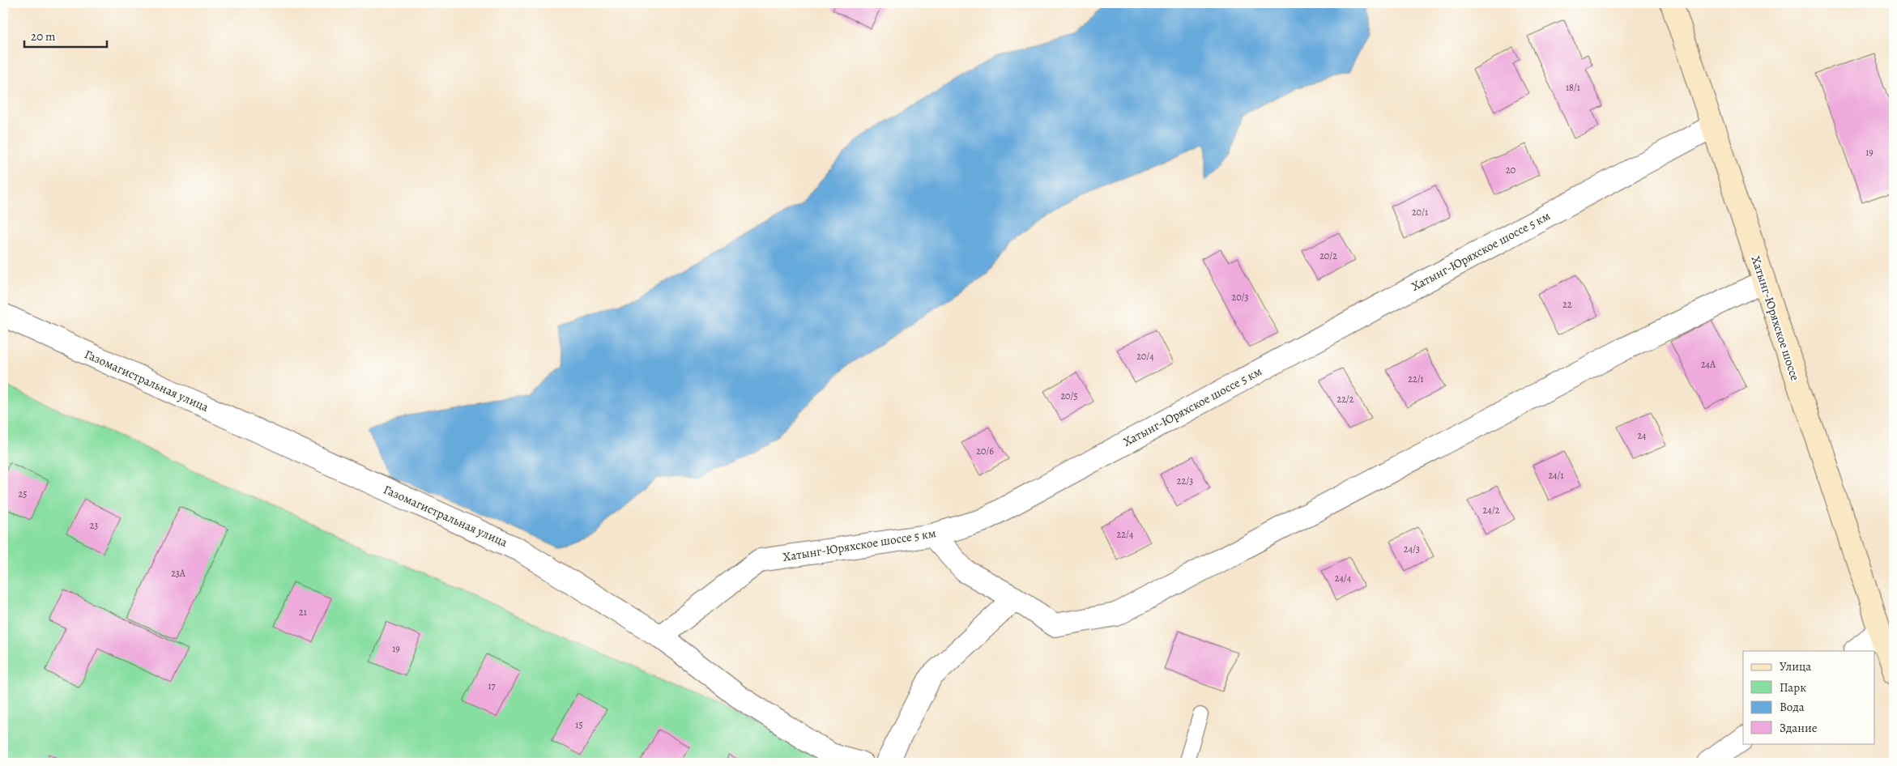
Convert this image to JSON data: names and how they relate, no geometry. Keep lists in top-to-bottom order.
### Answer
{
  "streets": {
    "main road": ["Хатынг-Юряхское шоссе"],
    "street": ["Хатынг-Юряхское шоссе 5 км", "Газомагистральная улица"]
  },
  "crossings": [
    ["Хатынг-Юряхское шоссе 5 км", "Хатынг-Юряхское шоссе"],
    ["Хатынг-Юряхское шоссе 5 км", "Газомагистральная улица"]
  ],
  "house_numbers": [
    "18/1",
    "19",
    "20",
    "20/1",
    "20/2",
    "20/3",
    "22",
    "20/4",
    "24А",
    "22/1",
    "20/5",
    "22/2",
    "24",
    "20/6",
    "24/1",
    "22/3",
    "25",
    "24/2",
    "23",
    "22/4",
    "24/3",
    "23А",
    "24/4",
    "21",
    "19",
    "17",
    "15"
  ],
  "legend": [
    "Улица",
    "Парк",
    "Вода",
    "Здание"
  ],
  "scale_bar": "20 m"
}
